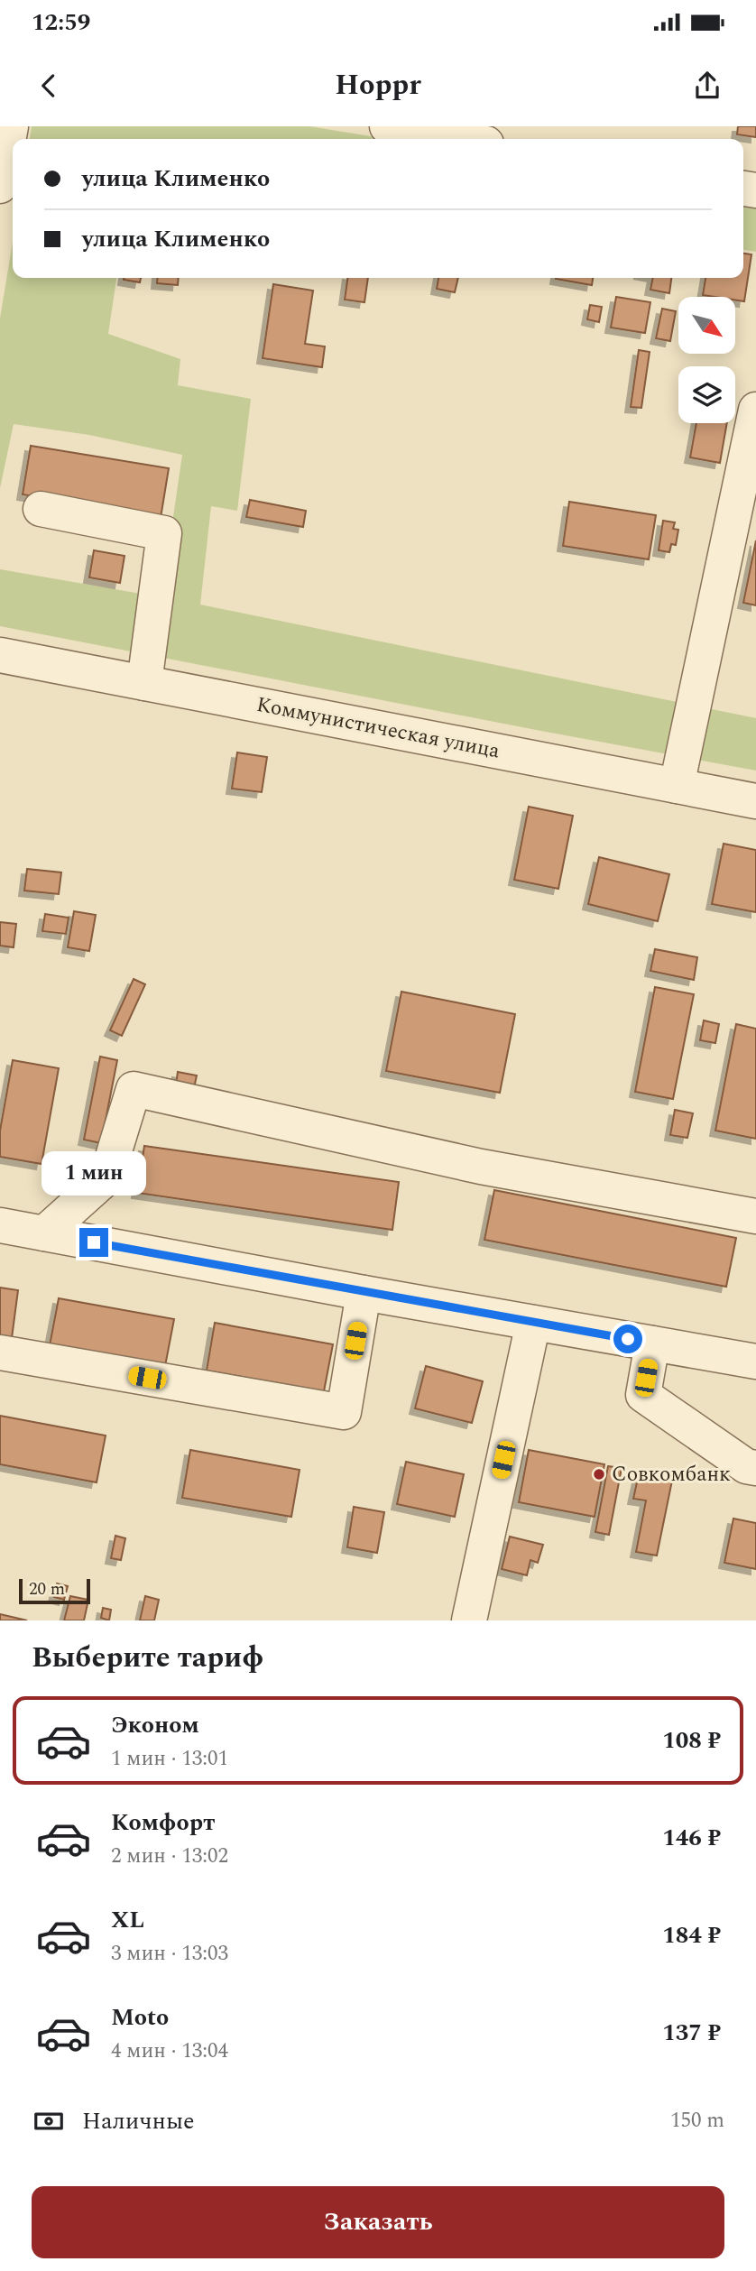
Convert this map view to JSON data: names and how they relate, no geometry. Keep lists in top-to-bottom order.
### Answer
{
  "streets": {
    "street": ["Коммунистическая улица"]
  },
  "places": ["Совкомбанк"],
  "scale_bar": "20 m",
  "north": "bottom right",
  "page": {
    "status": "12:59",
    "header": "Hoppr",
    "banner": ["улица Клименко", "улица Клименко"],
    "bubble": "1 мин",
    "scale": "20 m",
    "heading": "Выберите тариф",
    "list": [
      {
        "name": "Эконом",
        "note": "1 мин · 13:01",
        "value": "108 ₽"
      },
      {
        "name": "Комфорт",
        "note": "2 мин · 13:02",
        "value": "146 ₽"
      },
      {
        "name": "XL",
        "note": "3 мин · 13:03",
        "value": "184 ₽"
      },
      {
        "name": "Moto",
        "note": "4 мин · 13:04",
        "value": "137 ₽"
      }
    ],
    "pay": ["Наличные", "150 m"],
    "buttons": "Заказать"
  }
}
